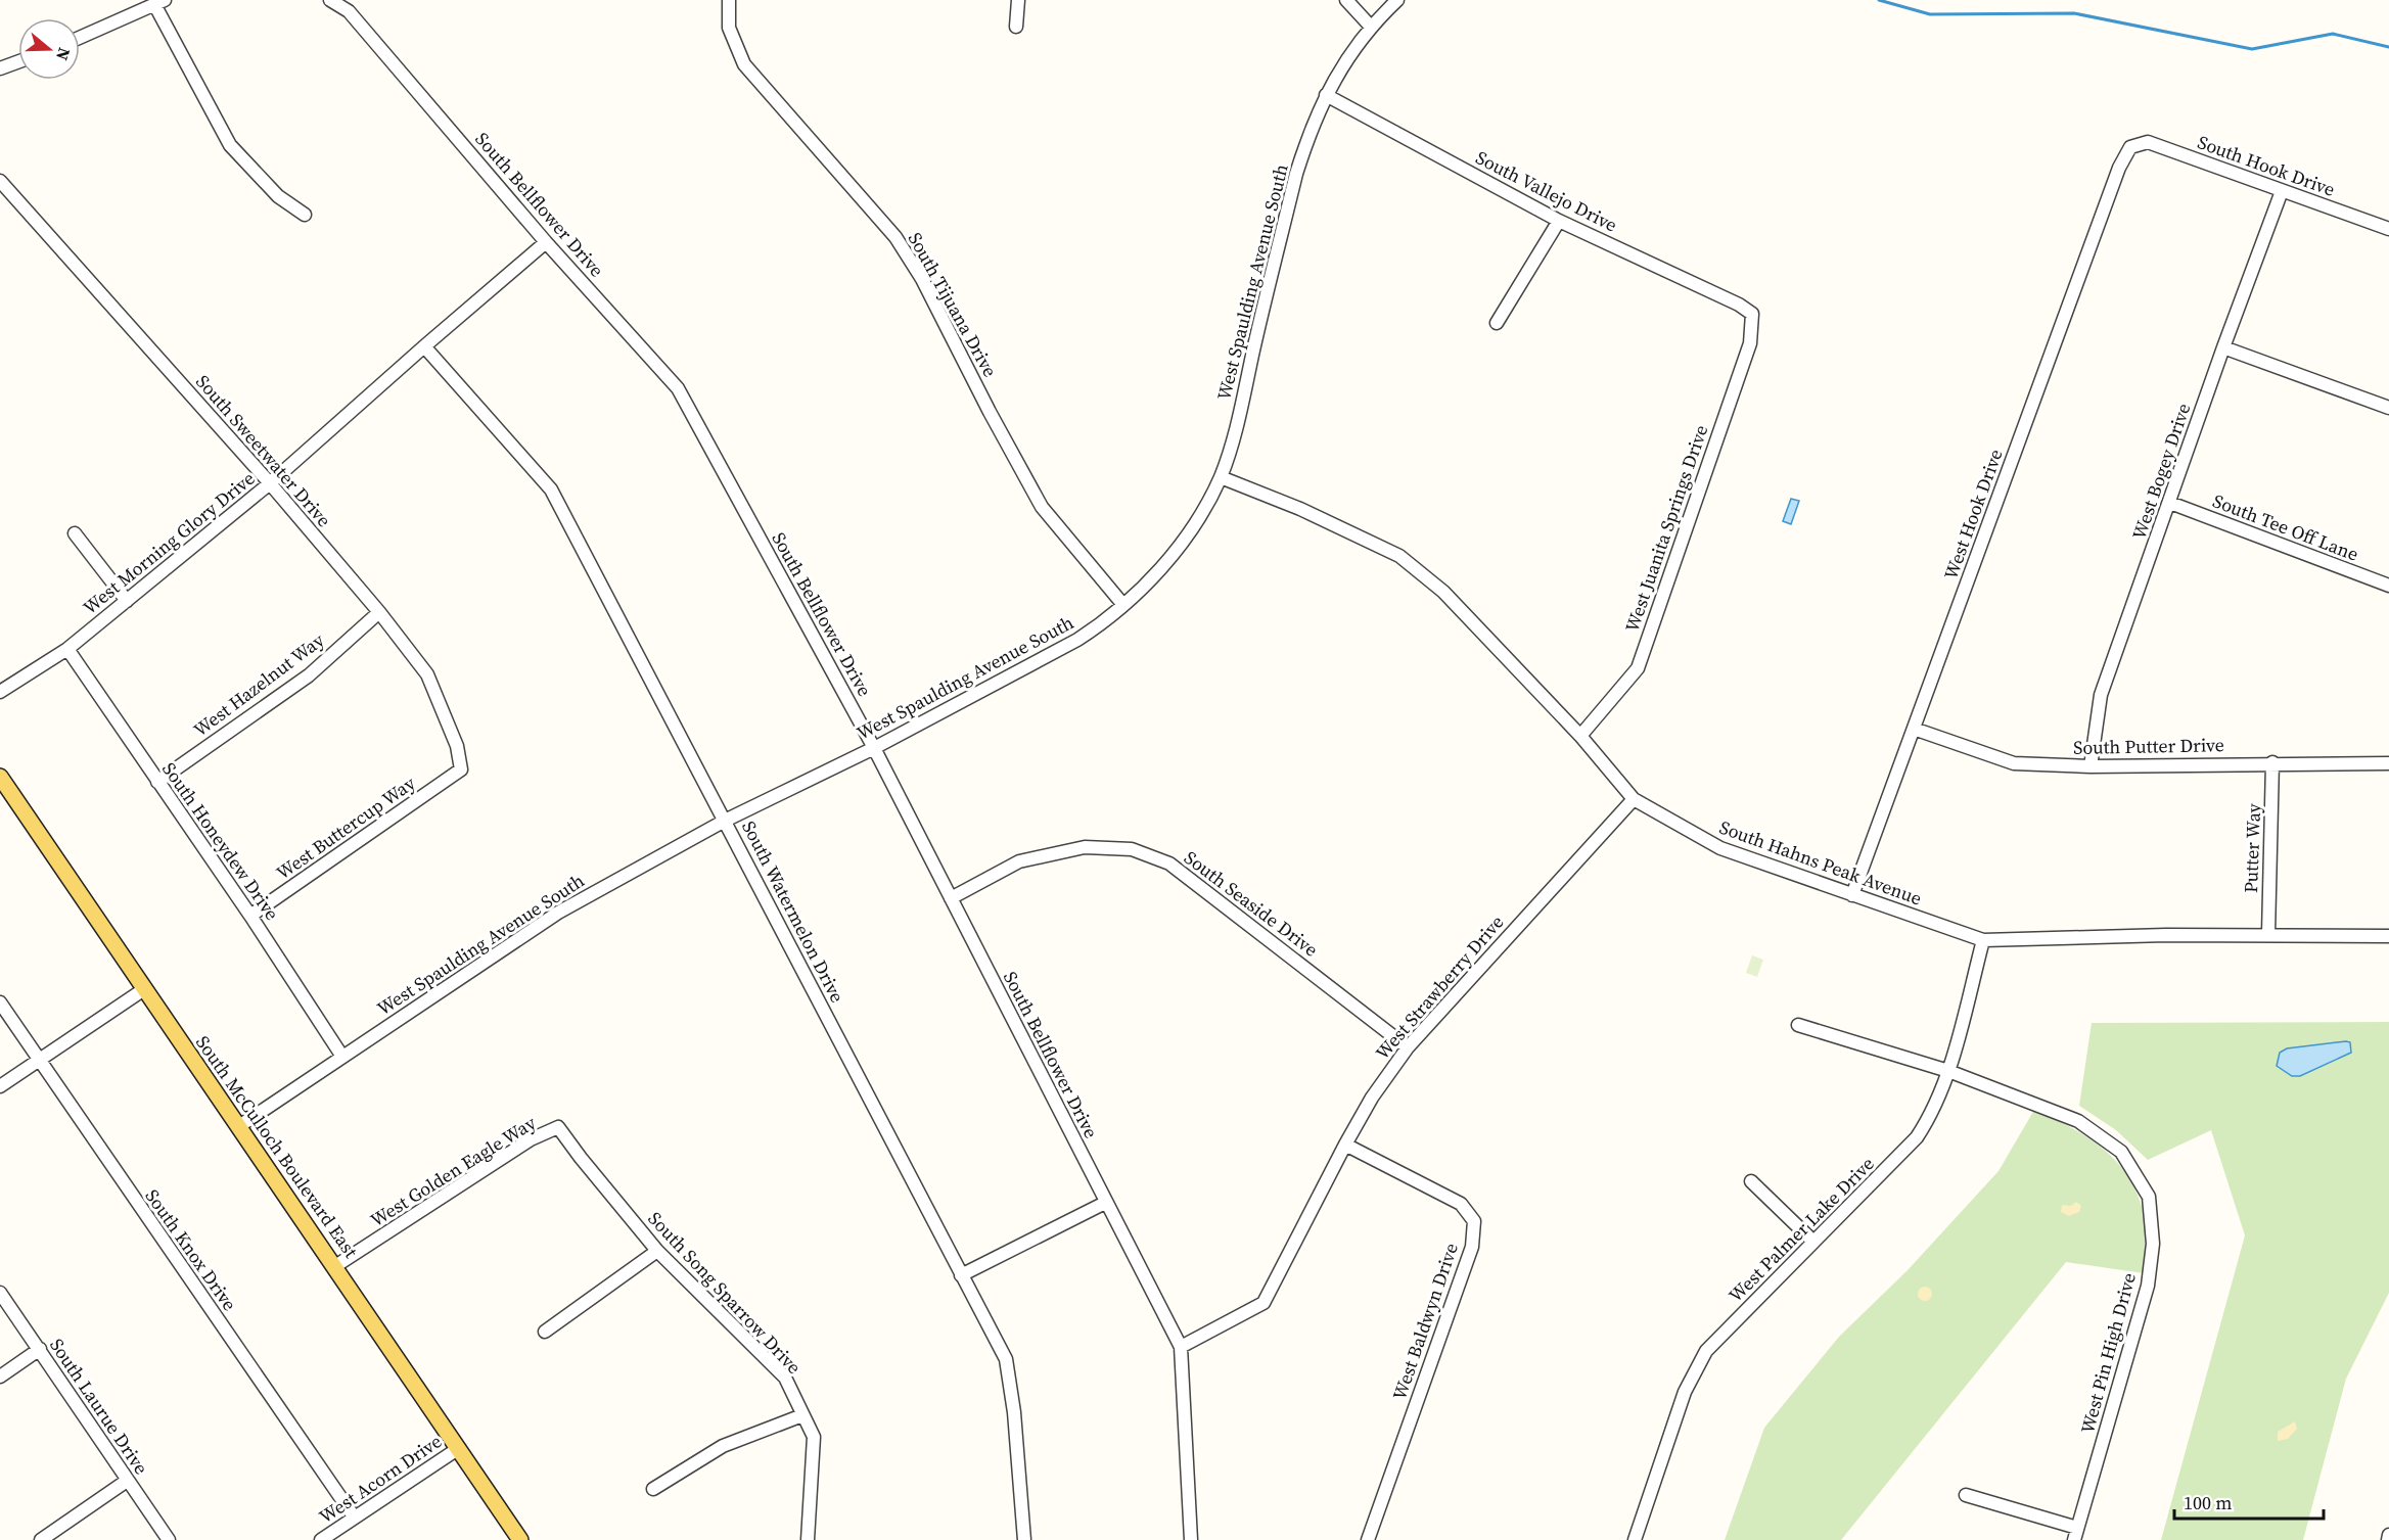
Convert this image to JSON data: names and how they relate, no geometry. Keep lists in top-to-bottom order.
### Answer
{
  "streets": {
    "main road": ["South McCulloch Boulevard East"],
    "street": [
      "South Hook Drive",
      "South Vallejo Drive",
      "South Bellflower Drive",
      "West Spaulding Avenue South",
      "South Tijuana Drive",
      "South Sweetwater Drive",
      "West Bogey Drive",
      "West Hook Drive",
      "South Tee Off Lane",
      "West Juanita Springs Drive",
      "West Morning Glory Drive",
      "West Hazelnut Way",
      "South Putter Drive",
      "West Buttercup Way",
      "South Honeydew Drive",
      "Putter Way",
      "South Hahns Peak Avenue",
      "South Seaside Drive",
      "South Watermelon Drive",
      "West Strawberry Drive",
      "West Golden Eagle Way",
      "West Palmer Lake Drive",
      "South Knox Drive",
      "South Song Sparrow Drive",
      "West Baldwyn Drive",
      "West Pin High Drive",
      "South Laurue Drive",
      "West Acorn Drive"
    ]
  },
  "crossings": [
    ["South Hook Drive", "West Bogey Drive"],
    ["South Hook Drive", "West Hook Drive"],
    ["South Vallejo Drive", "West Spaulding Avenue South"],
    ["South Vallejo Drive", "West Juanita Springs Drive"],
    ["South Bellflower Drive", "West Spaulding Avenue South"],
    ["South Bellflower Drive", "West Morning Glory Drive"],
    ["South Bellflower Drive", "South Seaside Drive"],
    ["South Bellflower Drive", "West Strawberry Drive"],
    ["West Spaulding Avenue South", "South Tijuana Drive"],
    ["West Spaulding Avenue South", "South Honeydew Drive"],
    ["West Spaulding Avenue South", "South Hahns Peak Avenue"],
    ["West Spaulding Avenue South", "South Watermelon Drive"],
    ["West Spaulding Avenue South", "South McCulloch Boulevard East"],
    ["South Sweetwater Drive", "West Morning Glory Drive"],
    ["South Sweetwater Drive", "West Hazelnut Way"],
    ["South Sweetwater Drive", "West Buttercup Way"],
    ["West Bogey Drive", "South Tee Off Lane"],
    ["West Bogey Drive", "South Putter Drive"],
    ["West Hook Drive", "South Putter Drive"],
    ["West Hook Drive", "South Hahns Peak Avenue"],
    ["West Juanita Springs Drive", "South Hahns Peak Avenue"],
    ["West Morning Glory Drive", "South Honeydew Drive"],
    ["West Morning Glory Drive", "South Watermelon Drive"],
    ["West Hazelnut Way", "South Honeydew Drive"],
    ["South Putter Drive", "Putter Way"],
    ["West Buttercup Way", "South Honeydew Drive"],
    ["Putter Way", "South Hahns Peak Avenue"],
    ["South Hahns Peak Avenue", "West Strawberry Drive"],
    ["South Hahns Peak Avenue", "West Palmer Lake Drive"],
    ["South Seaside Drive", "West Strawberry Drive"],
    ["West Strawberry Drive", "West Baldwyn Drive"],
    ["South McCulloch Boulevard East", "West Golden Eagle Way"],
    ["South McCulloch Boulevard East", "West Acorn Drive"],
    ["West Golden Eagle Way", "South Song Sparrow Drive"],
    ["West Palmer Lake Drive", "West Pin High Drive"],
    ["South Knox Drive", "West Acorn Drive"]
  ],
  "scale_bar": "100 m",
  "north": "right"
}
